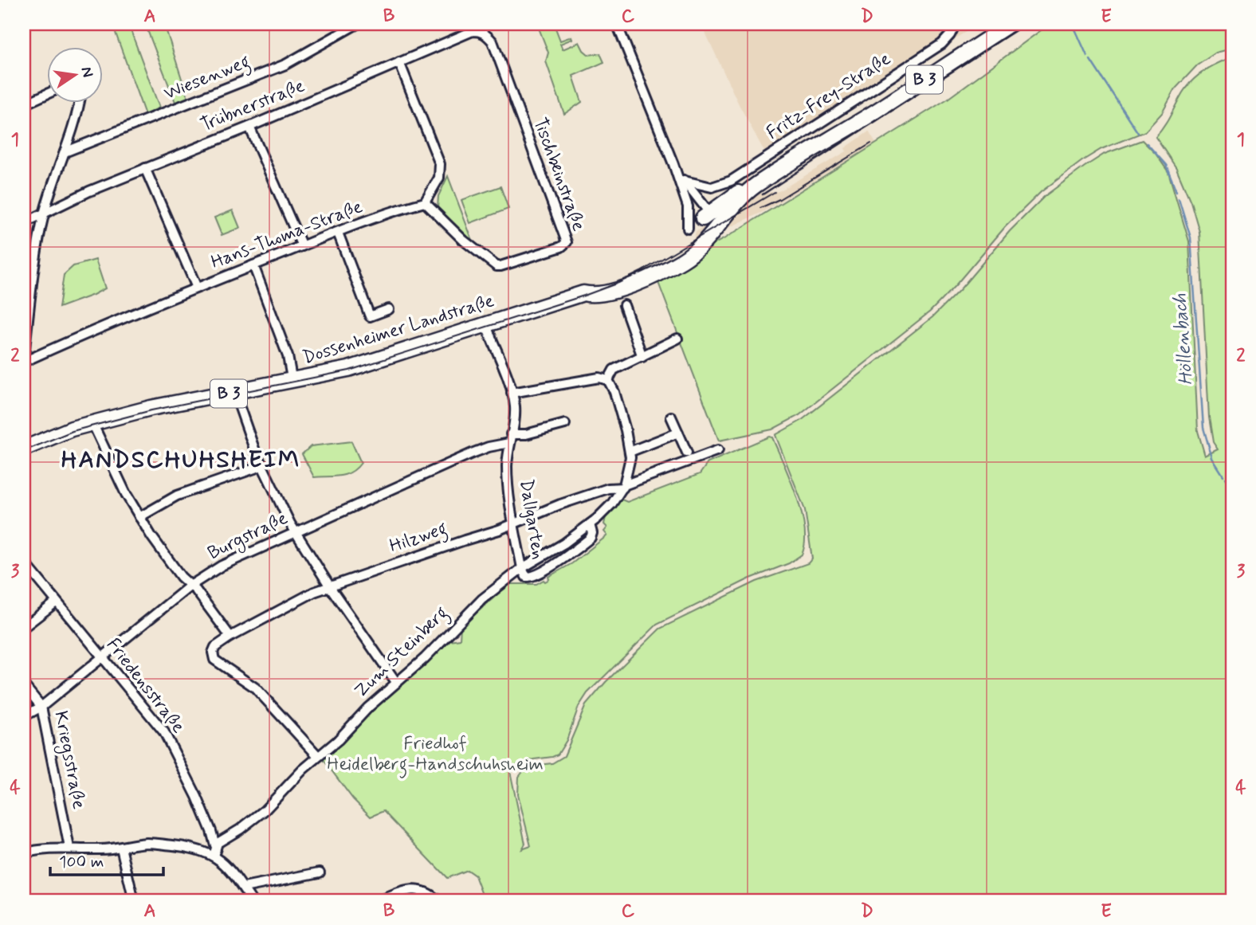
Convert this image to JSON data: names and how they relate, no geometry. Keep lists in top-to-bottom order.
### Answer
{
  "streets": {
    "main road": ["B 3", "Dossenheimer Landstraße"],
    "street": [
      "Wiesenweg",
      "Fritz-Frey-Straße",
      "Trübnerstraße",
      "Tischbeinstraße",
      "Hans-Thoma-Straße",
      "Dallgarten",
      "Burgstraße",
      "Hilzweg",
      "Zum Steinberg",
      "Friedensstraße",
      "Kriegsstraße"
    ]
  },
  "crossings": [
    ["Trübnerstraße", "Tischbeinstraße"],
    ["Tischbeinstraße", "Hans-Thoma-Straße"],
    ["Dallgarten", "Burgstraße"],
    ["Dallgarten", "Hilzweg"],
    ["Dallgarten", "Zum Steinberg"],
    ["Burgstraße", "Friedensstraße"],
    ["Burgstraße", "Kriegsstraße"],
    ["Hilzweg", "Zum Steinberg"],
    ["Zum Steinberg", "Friedensstraße"]
  ],
  "districts": ["HANDSCHUHSHEIM"],
  "water": ["Höllenbach"],
  "parks": ["Friedhof Heidelberg-Handschuhsheim"],
  "scale_bar": "100 m",
  "north": "right",
  "grid": {
    "columns": [
      "A",
      "B",
      "C",
      "D",
      "E"
    ],
    "rows": [
      "1",
      "2",
      "3",
      "4"
    ]
  }
}
